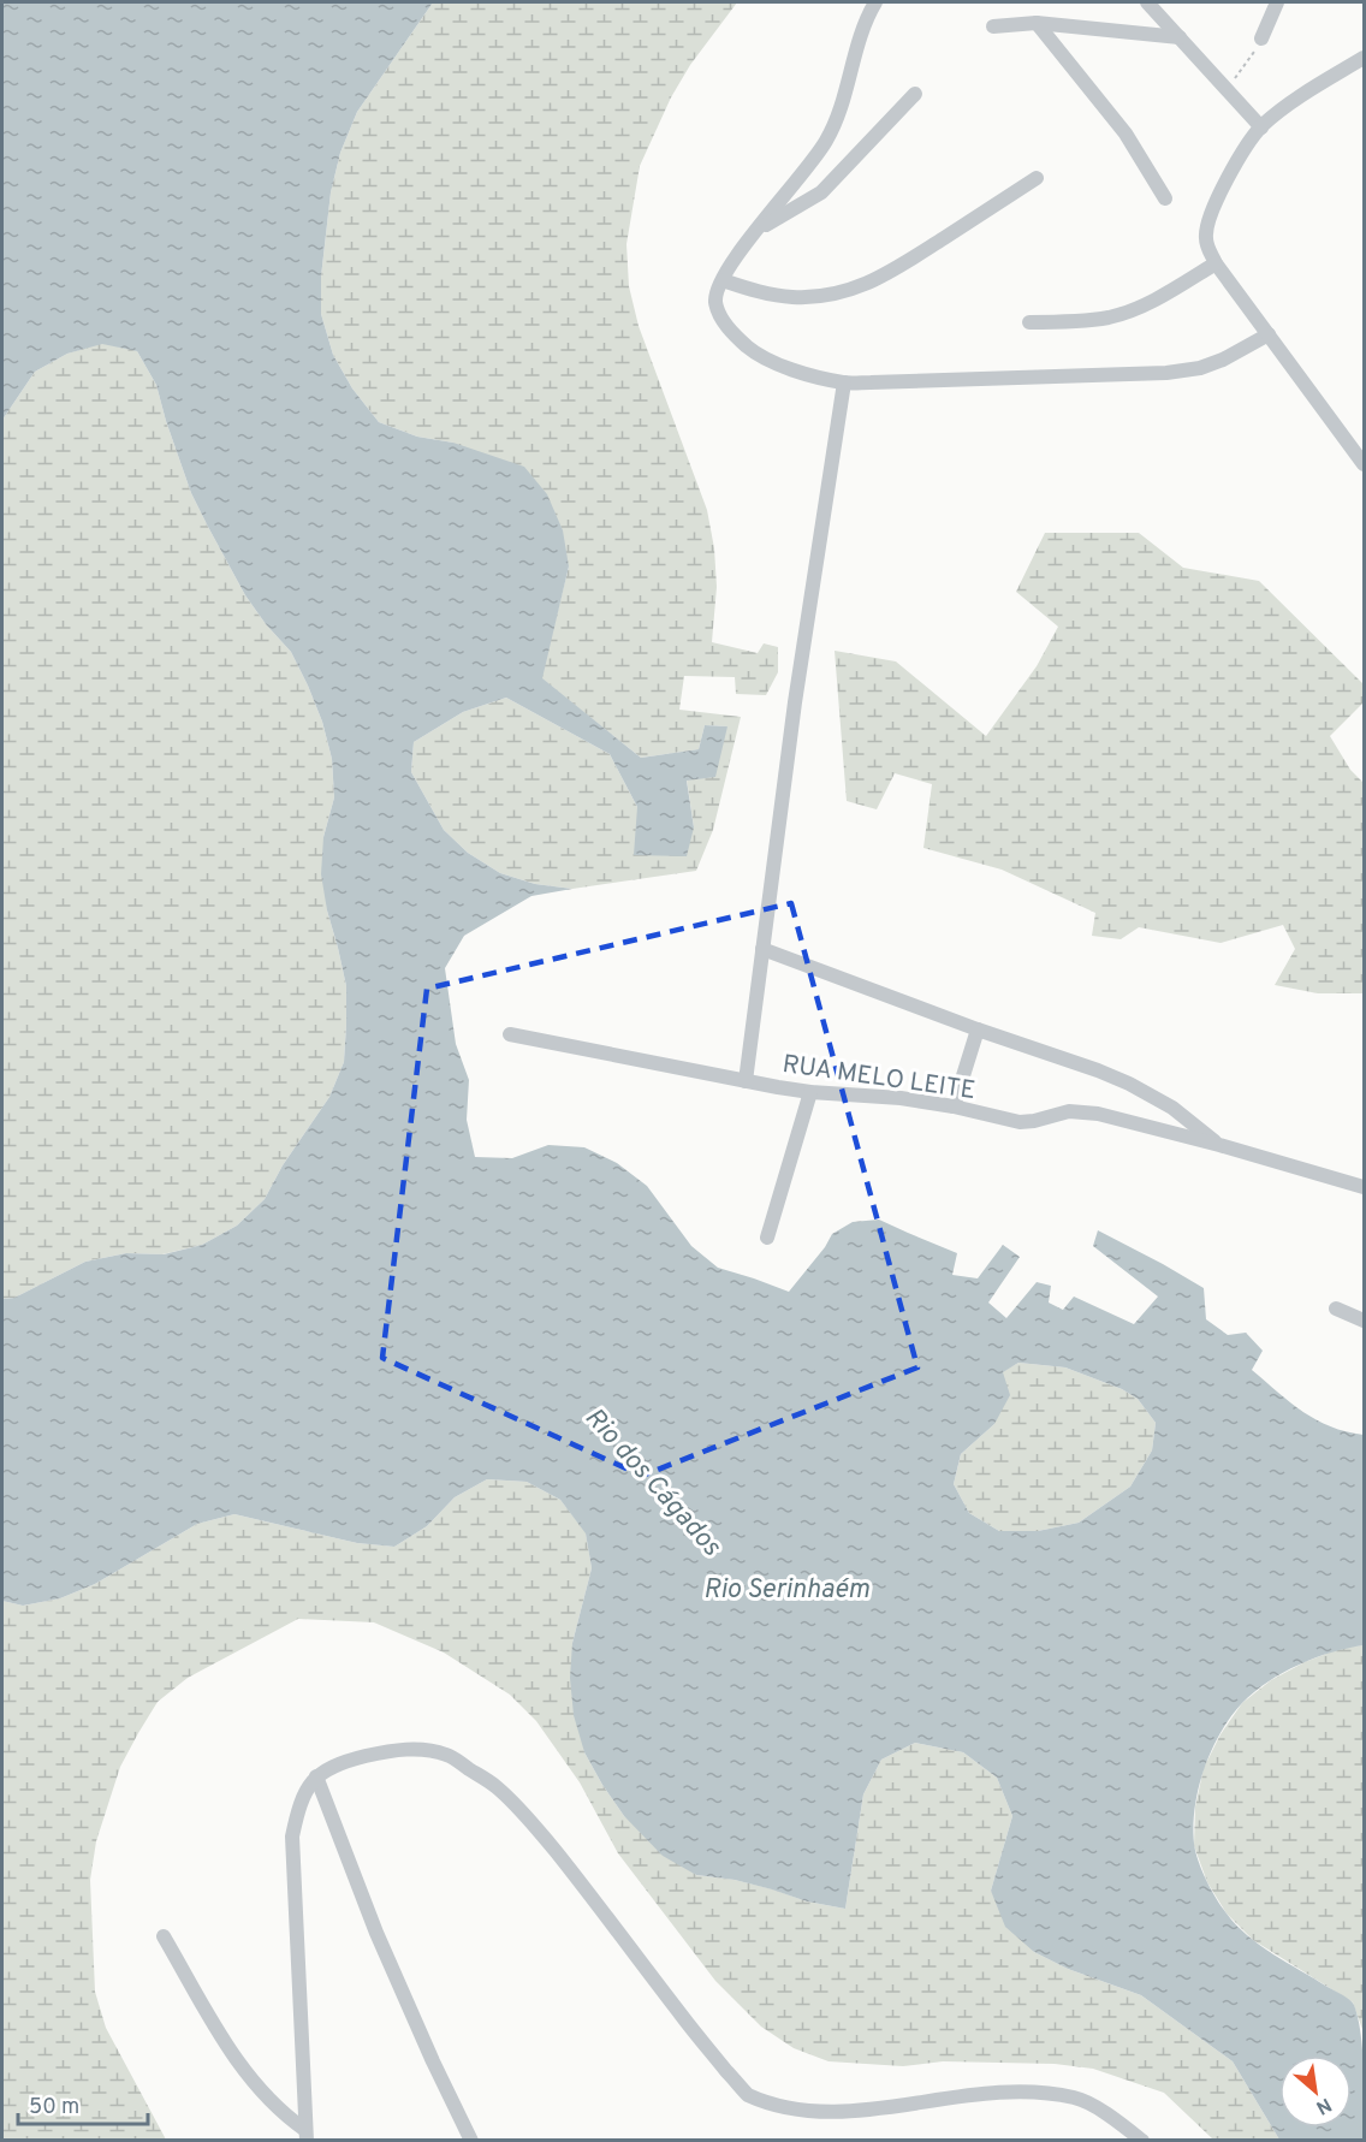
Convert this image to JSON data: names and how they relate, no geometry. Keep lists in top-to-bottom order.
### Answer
{
  "streets": {
    "street": ["RUA MELO LEITE"]
  },
  "water": ["Rio dos Cágados", "Rio Serinhaém"],
  "scale_bar": "50 m",
  "north": "bottom right"
}
